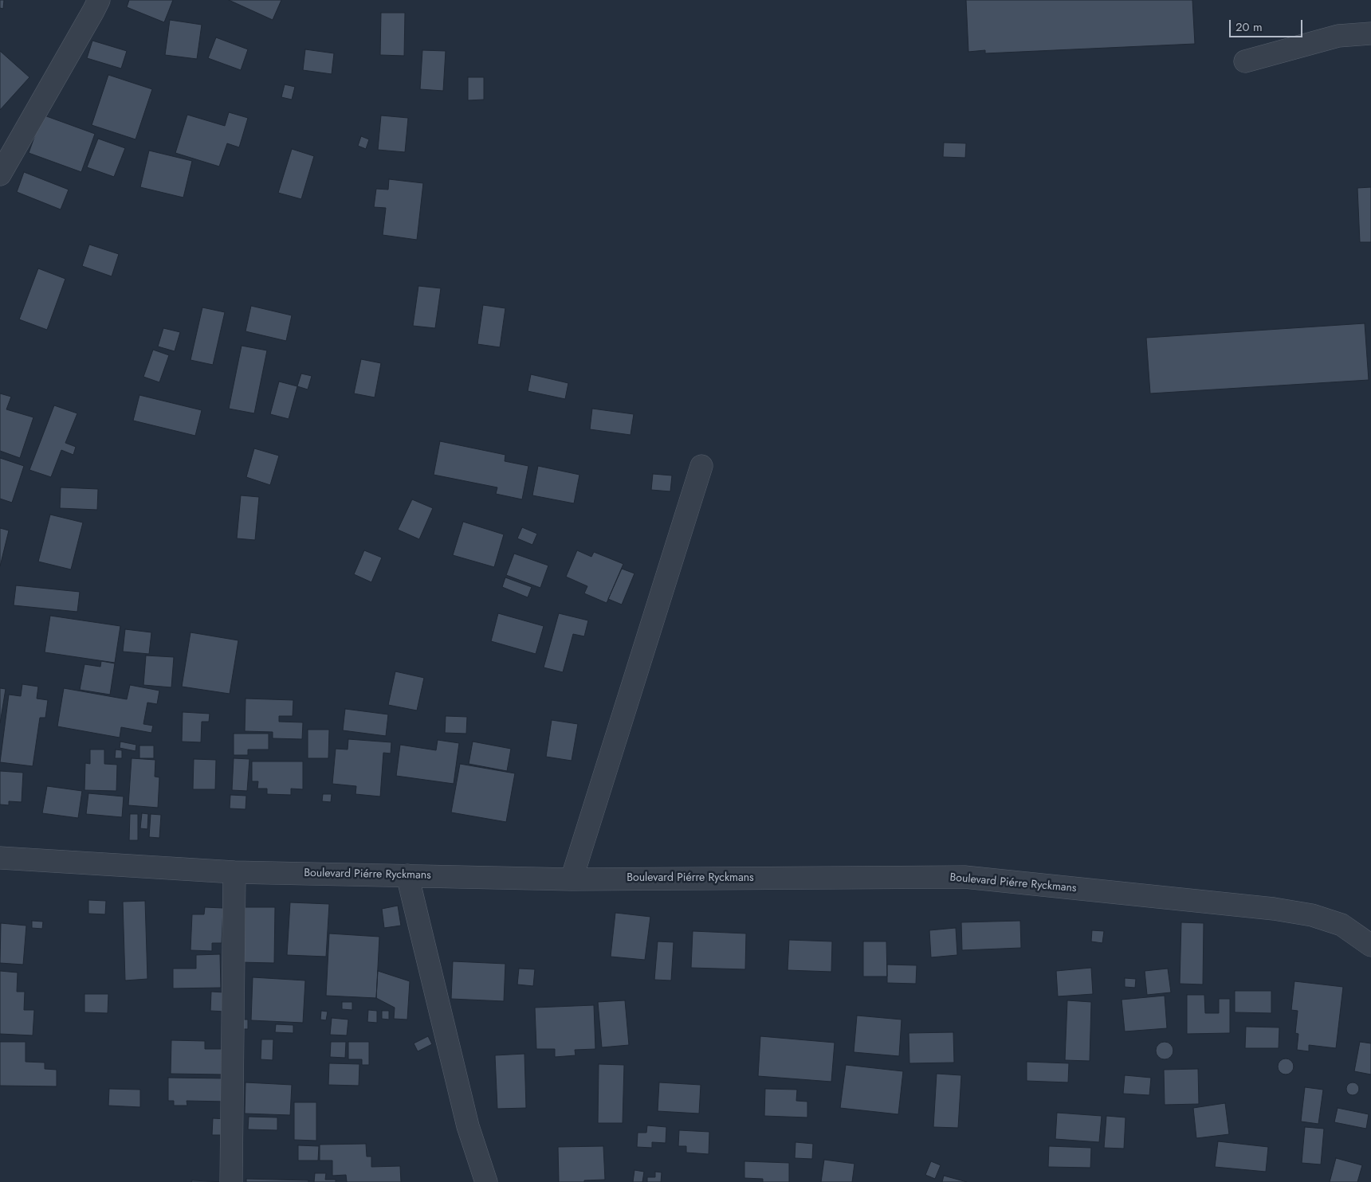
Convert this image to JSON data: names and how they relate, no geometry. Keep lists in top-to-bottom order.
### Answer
{
  "streets": {
    "street": ["Boulevard Piérre Ryckmans"]
  },
  "scale_bar": "20 m"
}
